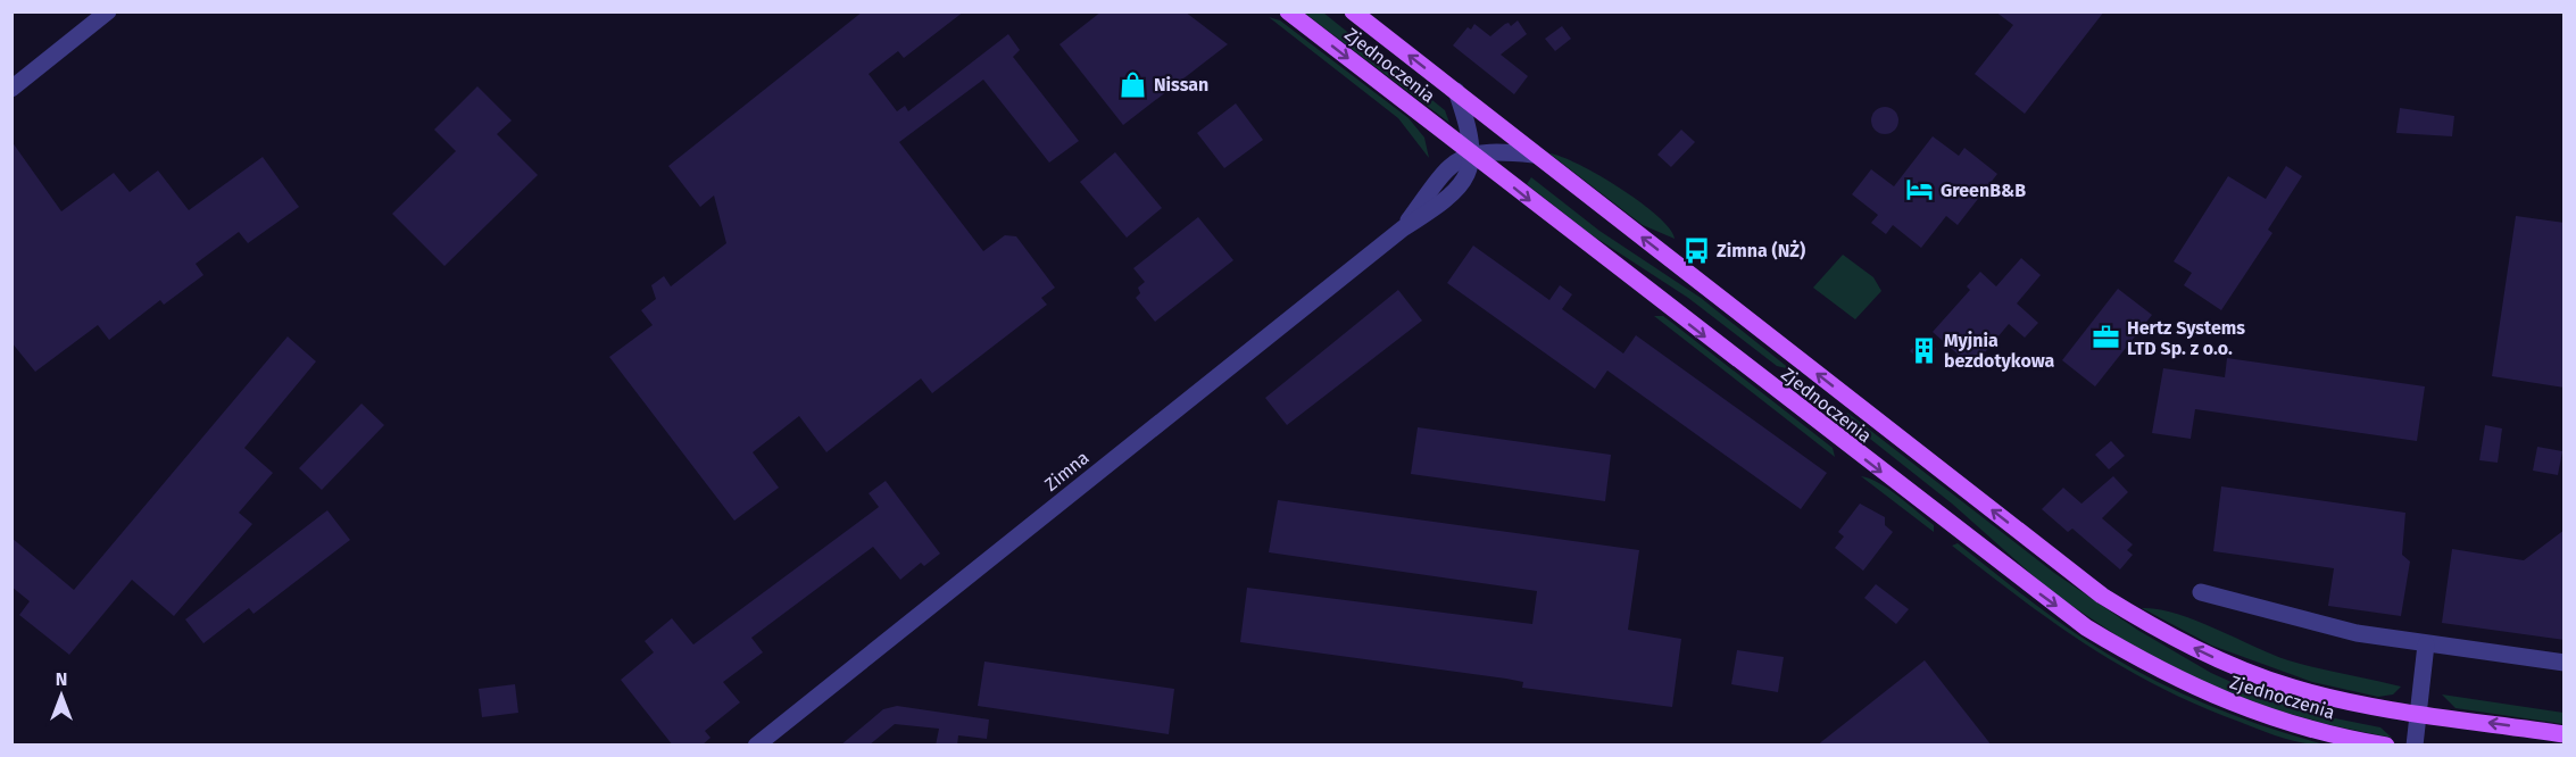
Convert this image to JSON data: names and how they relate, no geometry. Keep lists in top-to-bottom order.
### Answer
{
  "streets": {
    "main road": ["Zjednoczenia"],
    "street": ["Zimna"]
  },
  "crossings": [
    ["Zjednoczenia", "Zimna"]
  ],
  "places": {
    "shop": ["Nissan"],
    "hotel": ["GreenB&B"],
    "bus stop": ["Zimna (NŻ)"],
    "office": ["Hertz Systems LTD Sp. z o.o."],
    "building": ["Myjnia bezdotykowa"]
  },
  "north": "top"
}
